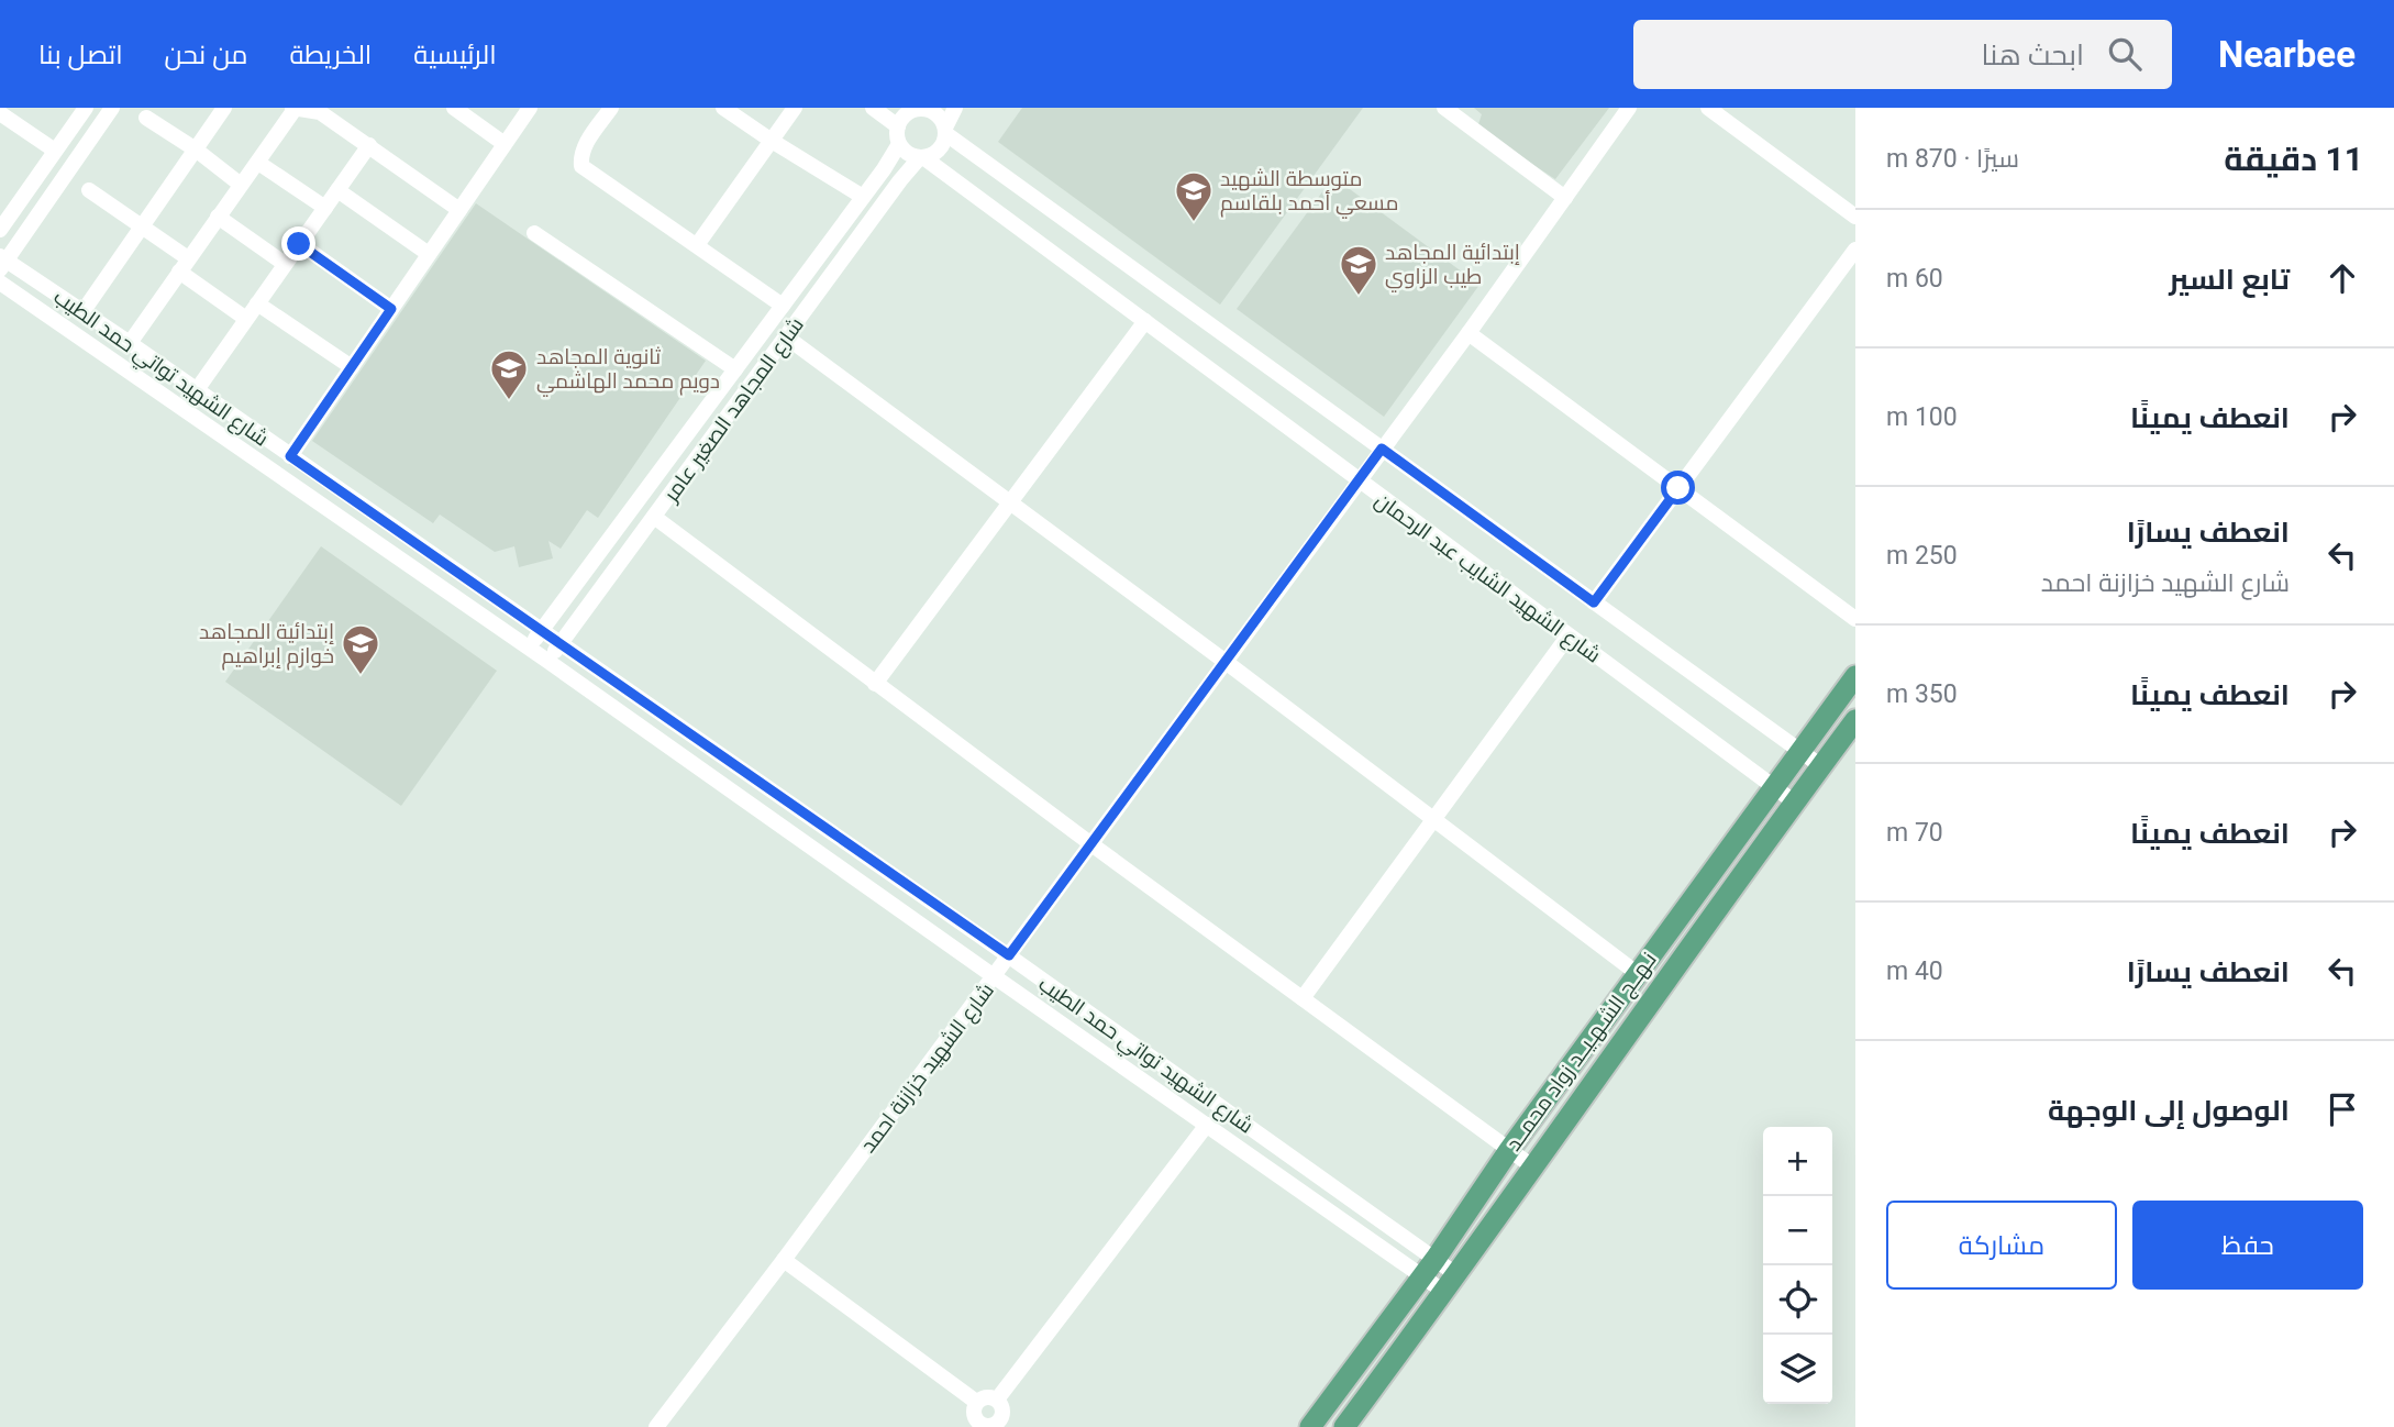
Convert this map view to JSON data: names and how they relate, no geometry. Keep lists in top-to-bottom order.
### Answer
{
  "streets": {
    "main road": ["نـهــج الشـهـيــد زواد محمــد"],
    "street": [
      "شارع الشهيد تواتي حمد الطيب",
      "شارع المجاهد الصغير عامر",
      "شارع الشهيد الشايب عبد الرحمان",
      "شارع الشهيد خزازنة احمد"
    ]
  },
  "crossings": [
    ["شارع الشهيد تواتي حمد الطيب", "شارع المجاهد الصغير عامر"],
    ["شارع الشهيد تواتي حمد الطيب", "نـهــج الشـهـيــد زواد محمــد"],
    ["شارع الشهيد تواتي حمد الطيب", "شارع الشهيد خزازنة احمد"],
    ["شارع المجاهد الصغير عامر", "شارع الشهيد الشايب عبد الرحمان"],
    ["شارع الشهيد الشايب عبد الرحمان", "نـهــج الشـهـيــد زواد محمــد"],
    ["شارع الشهيد الشايب عبد الرحمان", "شارع الشهيد خزازنة احمد"]
  ],
  "places": {
    "school or university": [
      "متوسطة الشهيد مسعي أحمد بلقاسم",
      "إبتدائية المجاهد طيب الزاوي",
      "ثانوية المجاهد دويم محمد الهاشمي",
      "إبتدائية المجاهد خوازم إبراهيم"
    ]
  },
  "page": {
    "header": "Nearbee",
    "search": "ابحث هنا",
    "nav": [
      "الرئيسية",
      "الخريطة",
      "من نحن",
      "اتصل بنا"
    ],
    "heading": ["11 دقيقة", "سيرًا · 870 m"],
    "list": [
      ["تابع السير", "60 m"],
      ["انعطف يمينًا", "100 m"],
      ["انعطف يسارًا", "شارع الشهيد خزازنة احمد", "250 m"],
      ["انعطف يمينًا", "350 m"],
      ["انعطف يمينًا", "70 m"],
      ["انعطف يسارًا", "40 m"],
      "الوصول إلى الوجهة"
    ],
    "map_buttons": ["+", "−"],
    "buttons": ["حفظ", "مشاركة"]
  }
}
